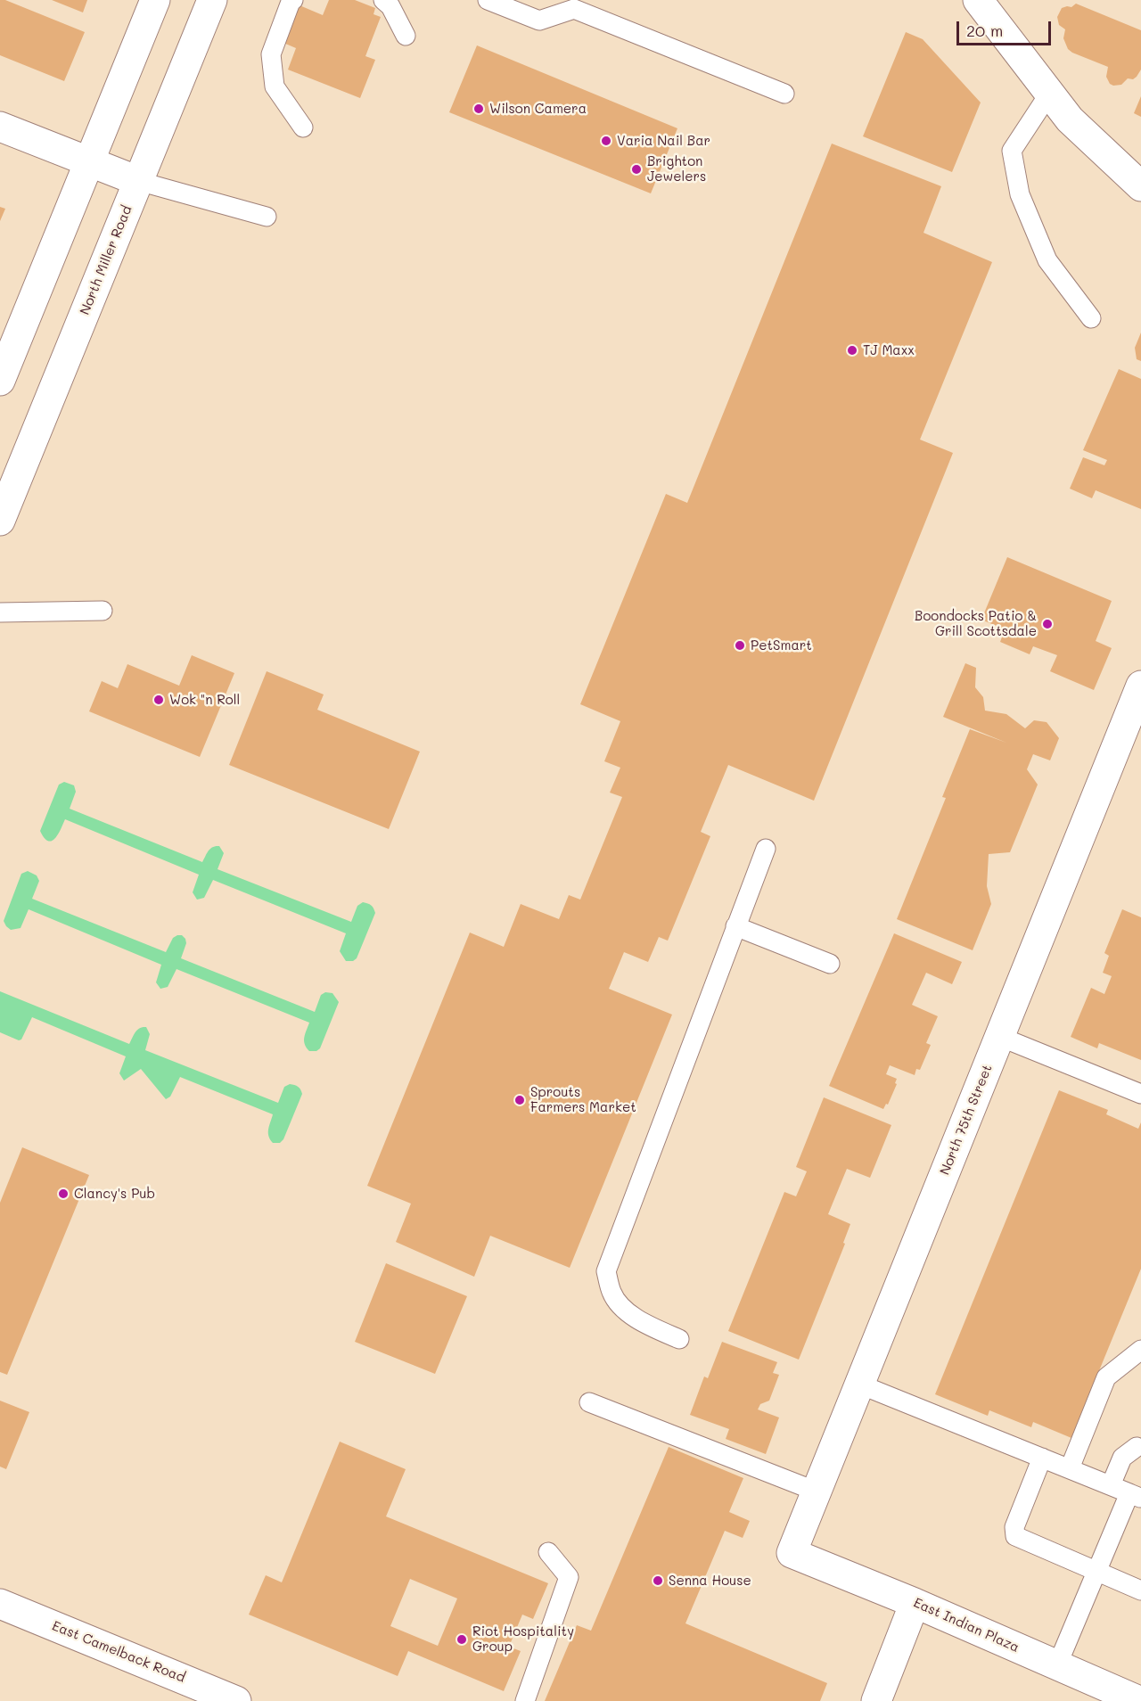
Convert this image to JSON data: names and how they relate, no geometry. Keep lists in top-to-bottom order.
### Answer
{
  "streets": {
    "street": [
      "North Miller Road",
      "North 75th Street",
      "East Indian Plaza",
      "East Camelback Road"
    ]
  },
  "crossings": [
    ["North 75th Street", "East Indian Plaza"]
  ],
  "places": [
    "Wilson Camera",
    "Varia Nail Bar",
    "Brighton Jewelers",
    "TJ Maxx",
    "Boondocks Patio & Grill Scottsdale",
    "PetSmart",
    "Wok \"n Roll",
    "Sprouts Farmers Market",
    "Clancy's Pub",
    "Senna House",
    "Riot Hospitality Group"
  ],
  "scale_bar": "20 m"
}
